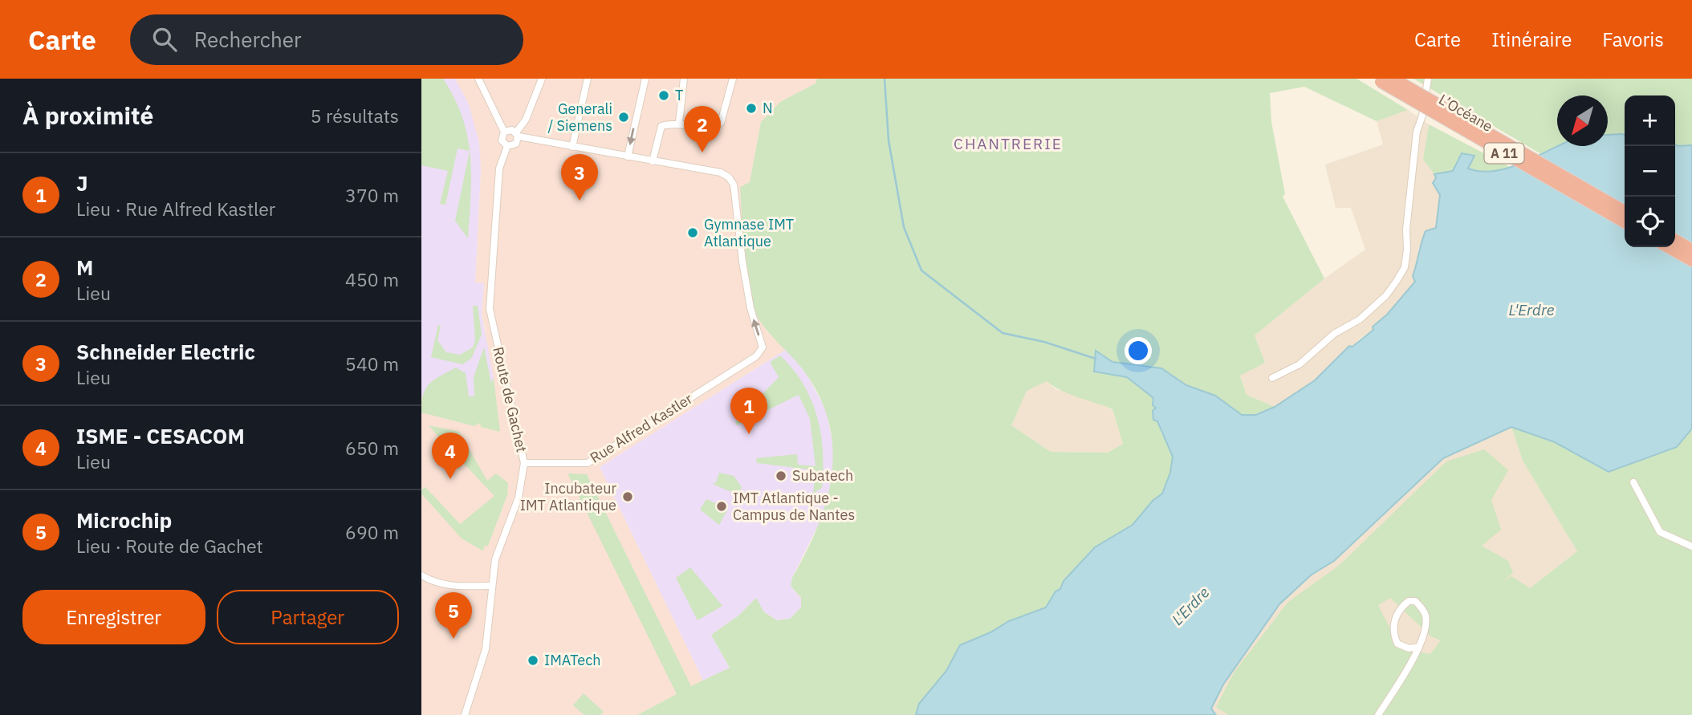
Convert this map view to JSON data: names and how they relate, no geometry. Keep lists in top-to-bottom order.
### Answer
{
  "streets": {
    "highway": ["L’Océane", "A 11"],
    "street": ["Route de Gachet", "Rue Alfred Kastler"]
  },
  "crossings": [
    ["Route de Gachet", "Rue Alfred Kastler"]
  ],
  "districts": ["CHANTRERIE"],
  "water": ["L'Erdre"],
  "places": [
    "T",
    "N",
    "Generali / Siemens",
    "Gymnase IMT Atlantique",
    "Subatech",
    "Incubateur IMT Atlantique",
    "IMT Atlantique - Campus de Nantes",
    "IMATech"
  ],
  "north": "bottom left",
  "page": {
    "header": "Carte",
    "search": "Rechercher",
    "nav": ["Carte", "Itinéraire", "Favoris"],
    "heading": ["À proximité", "5 résultats"],
    "map_buttons": ["+", "−"],
    "pins": [
      "2",
      "3",
      "1",
      "4",
      "5"
    ],
    "list": [
      {
        "mark": "1",
        "name": "J",
        "note": "Lieu · Rue Alfred Kastler",
        "value": "370 m"
      },
      {
        "mark": "2",
        "name": "M",
        "note": "Lieu",
        "value": "450 m"
      },
      {
        "mark": "3",
        "name": "Schneider Electric",
        "note": "Lieu",
        "value": "540 m"
      },
      {
        "mark": "4",
        "name": "ISME - CESACOM",
        "note": "Lieu",
        "value": "650 m"
      },
      {
        "mark": "5",
        "name": "Microchip",
        "note": "Lieu · Route de Gachet",
        "value": "690 m"
      }
    ],
    "buttons": ["Enregistrer", "Partager"]
  }
}
